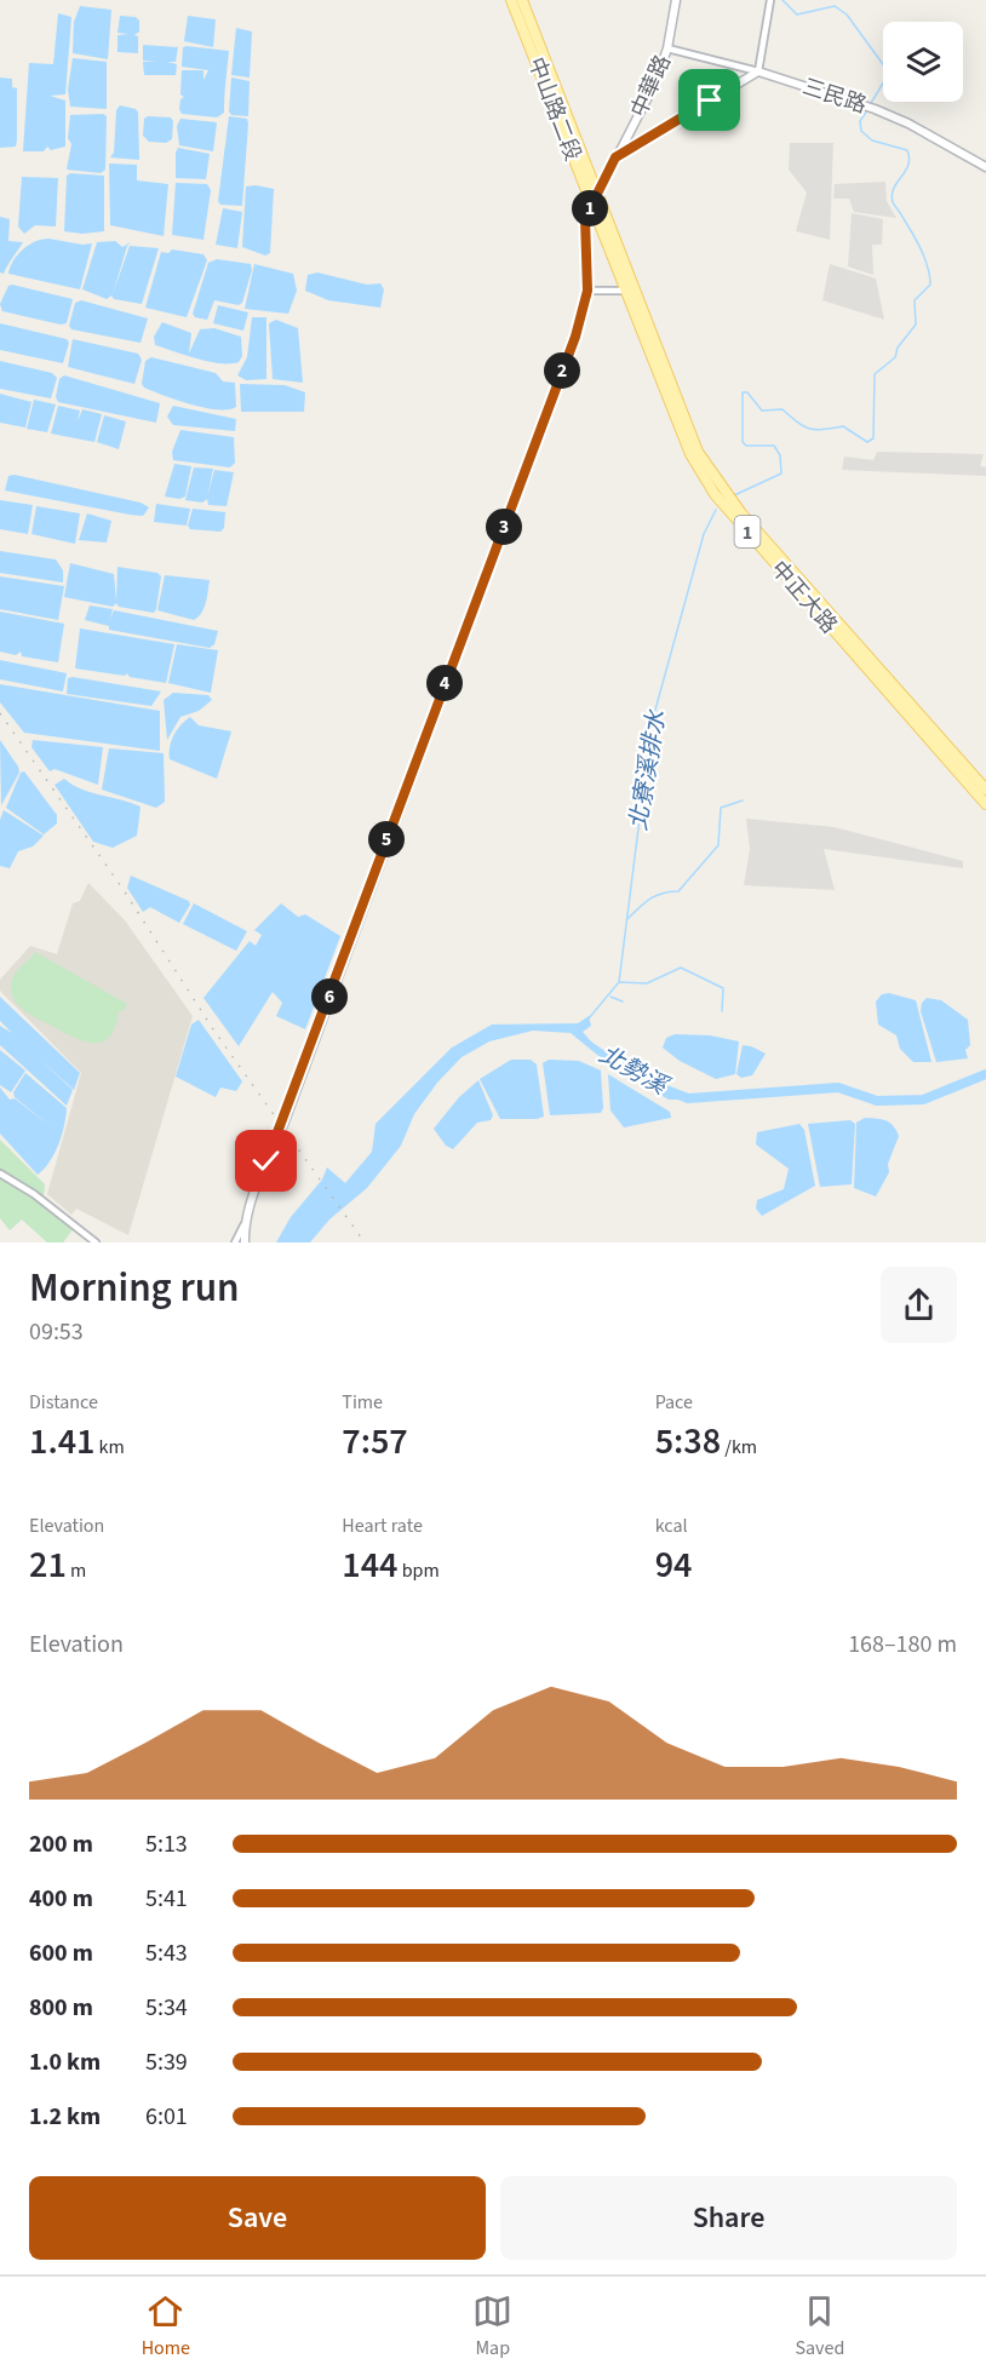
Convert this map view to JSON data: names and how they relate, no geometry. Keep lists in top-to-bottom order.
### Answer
{
  "streets": {
    "main road": ["中山路二段", "1", "中正大路"],
    "street": ["中華路", "三民路"]
  },
  "crossings": [
    ["中華路", "中山路二段"],
    ["中華路", "中正大路"],
    ["中山路二段", "中正大路"]
  ],
  "water": ["北寮溪排水", "北勢溪"],
  "page": {
    "pins": [
      "1",
      "2",
      "3",
      "4",
      "5",
      "6"
    ],
    "heading": ["Morning run", "09:53"],
    "stats": [
      ["Distance", "1.41 km"],
      ["Time", "7:57"],
      ["Pace", "5:38 /km"],
      ["Elevation", "21 m"],
      ["Heart rate", "144 bpm"],
      ["kcal", "94"]
    ],
    "chart": ["Elevation", "168–180 m"],
    "list": [
      {
        "name": "200 m",
        "note": "5:13"
      },
      {
        "name": "400 m",
        "note": "5:41"
      },
      {
        "name": "600 m",
        "note": "5:43"
      },
      {
        "name": "800 m",
        "note": "5:34"
      },
      {
        "name": "1.0 km",
        "note": "5:39"
      },
      {
        "name": "1.2 km",
        "note": "6:01"
      }
    ],
    "buttons": ["Save", "Share"],
    "tabs": ["Home", "Map", "Saved"]
  }
}
